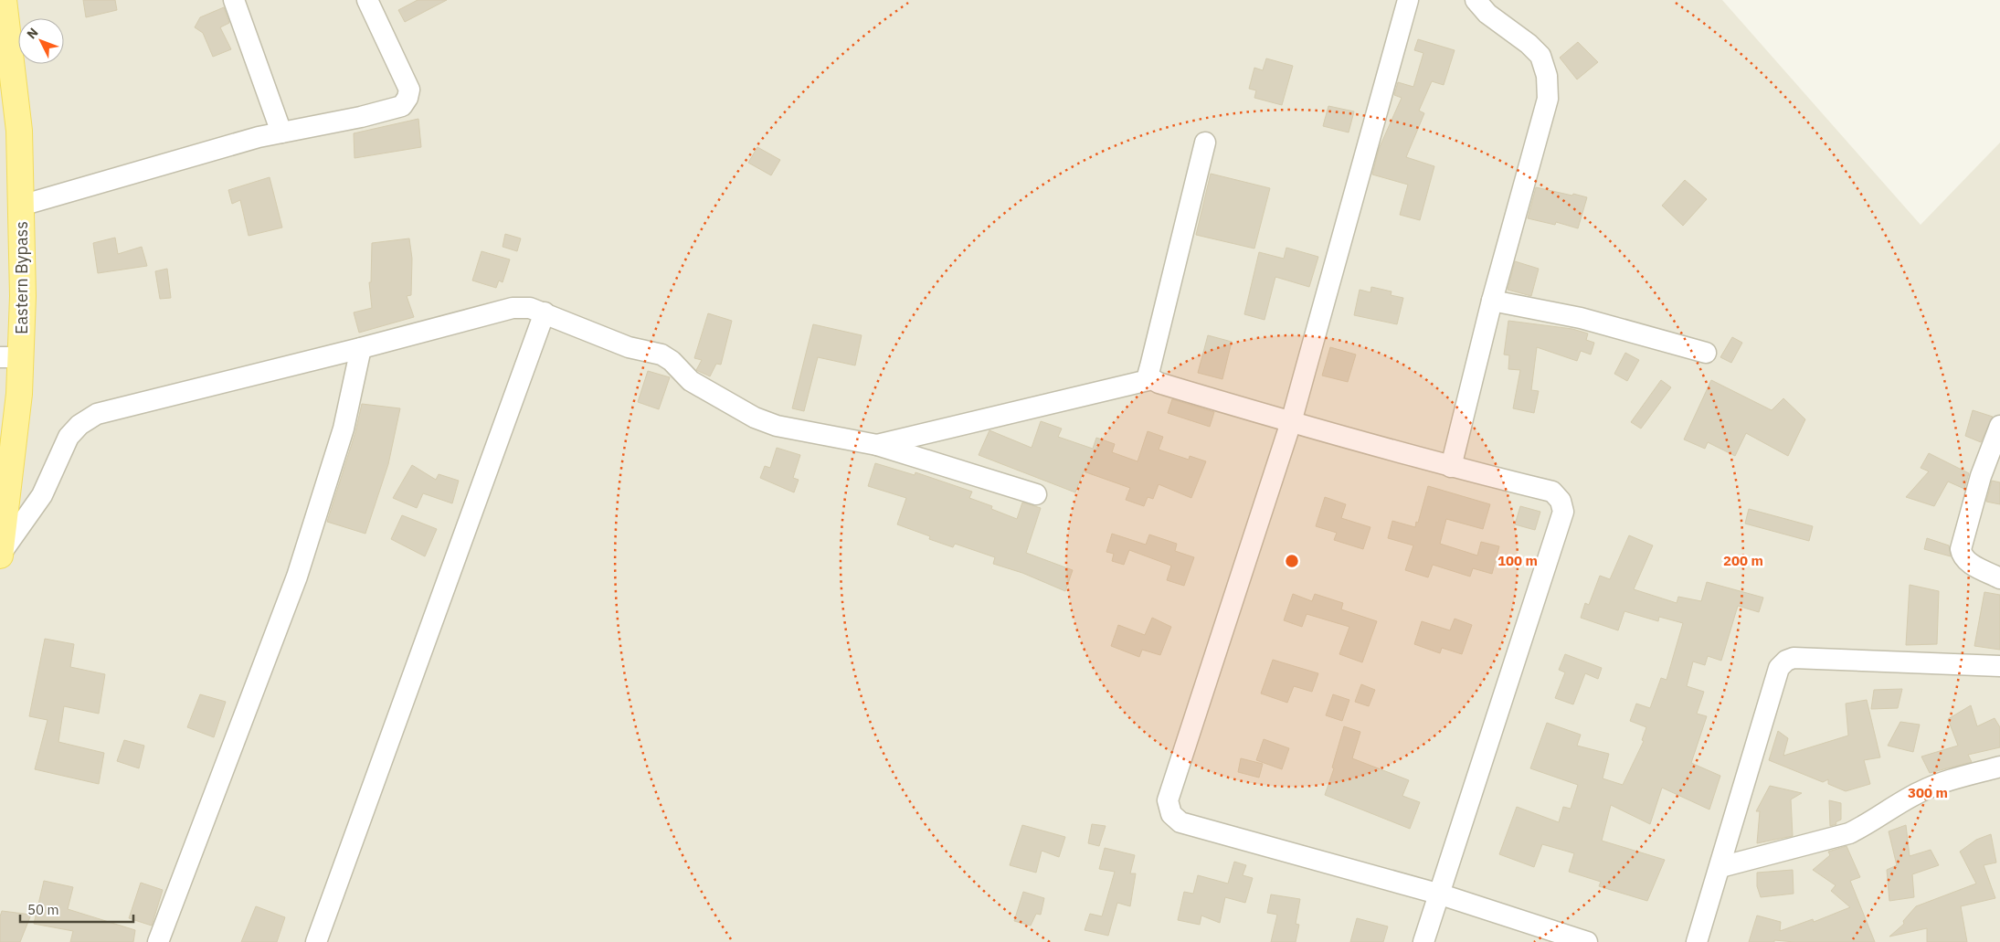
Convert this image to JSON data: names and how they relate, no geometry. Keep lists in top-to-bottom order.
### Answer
{
  "streets": {
    "main road": ["Eastern Bypass"]
  },
  "scale_bar": "50 m",
  "north": "top left",
  "rings": ["100 m", "200 m", "300 m"]
}
